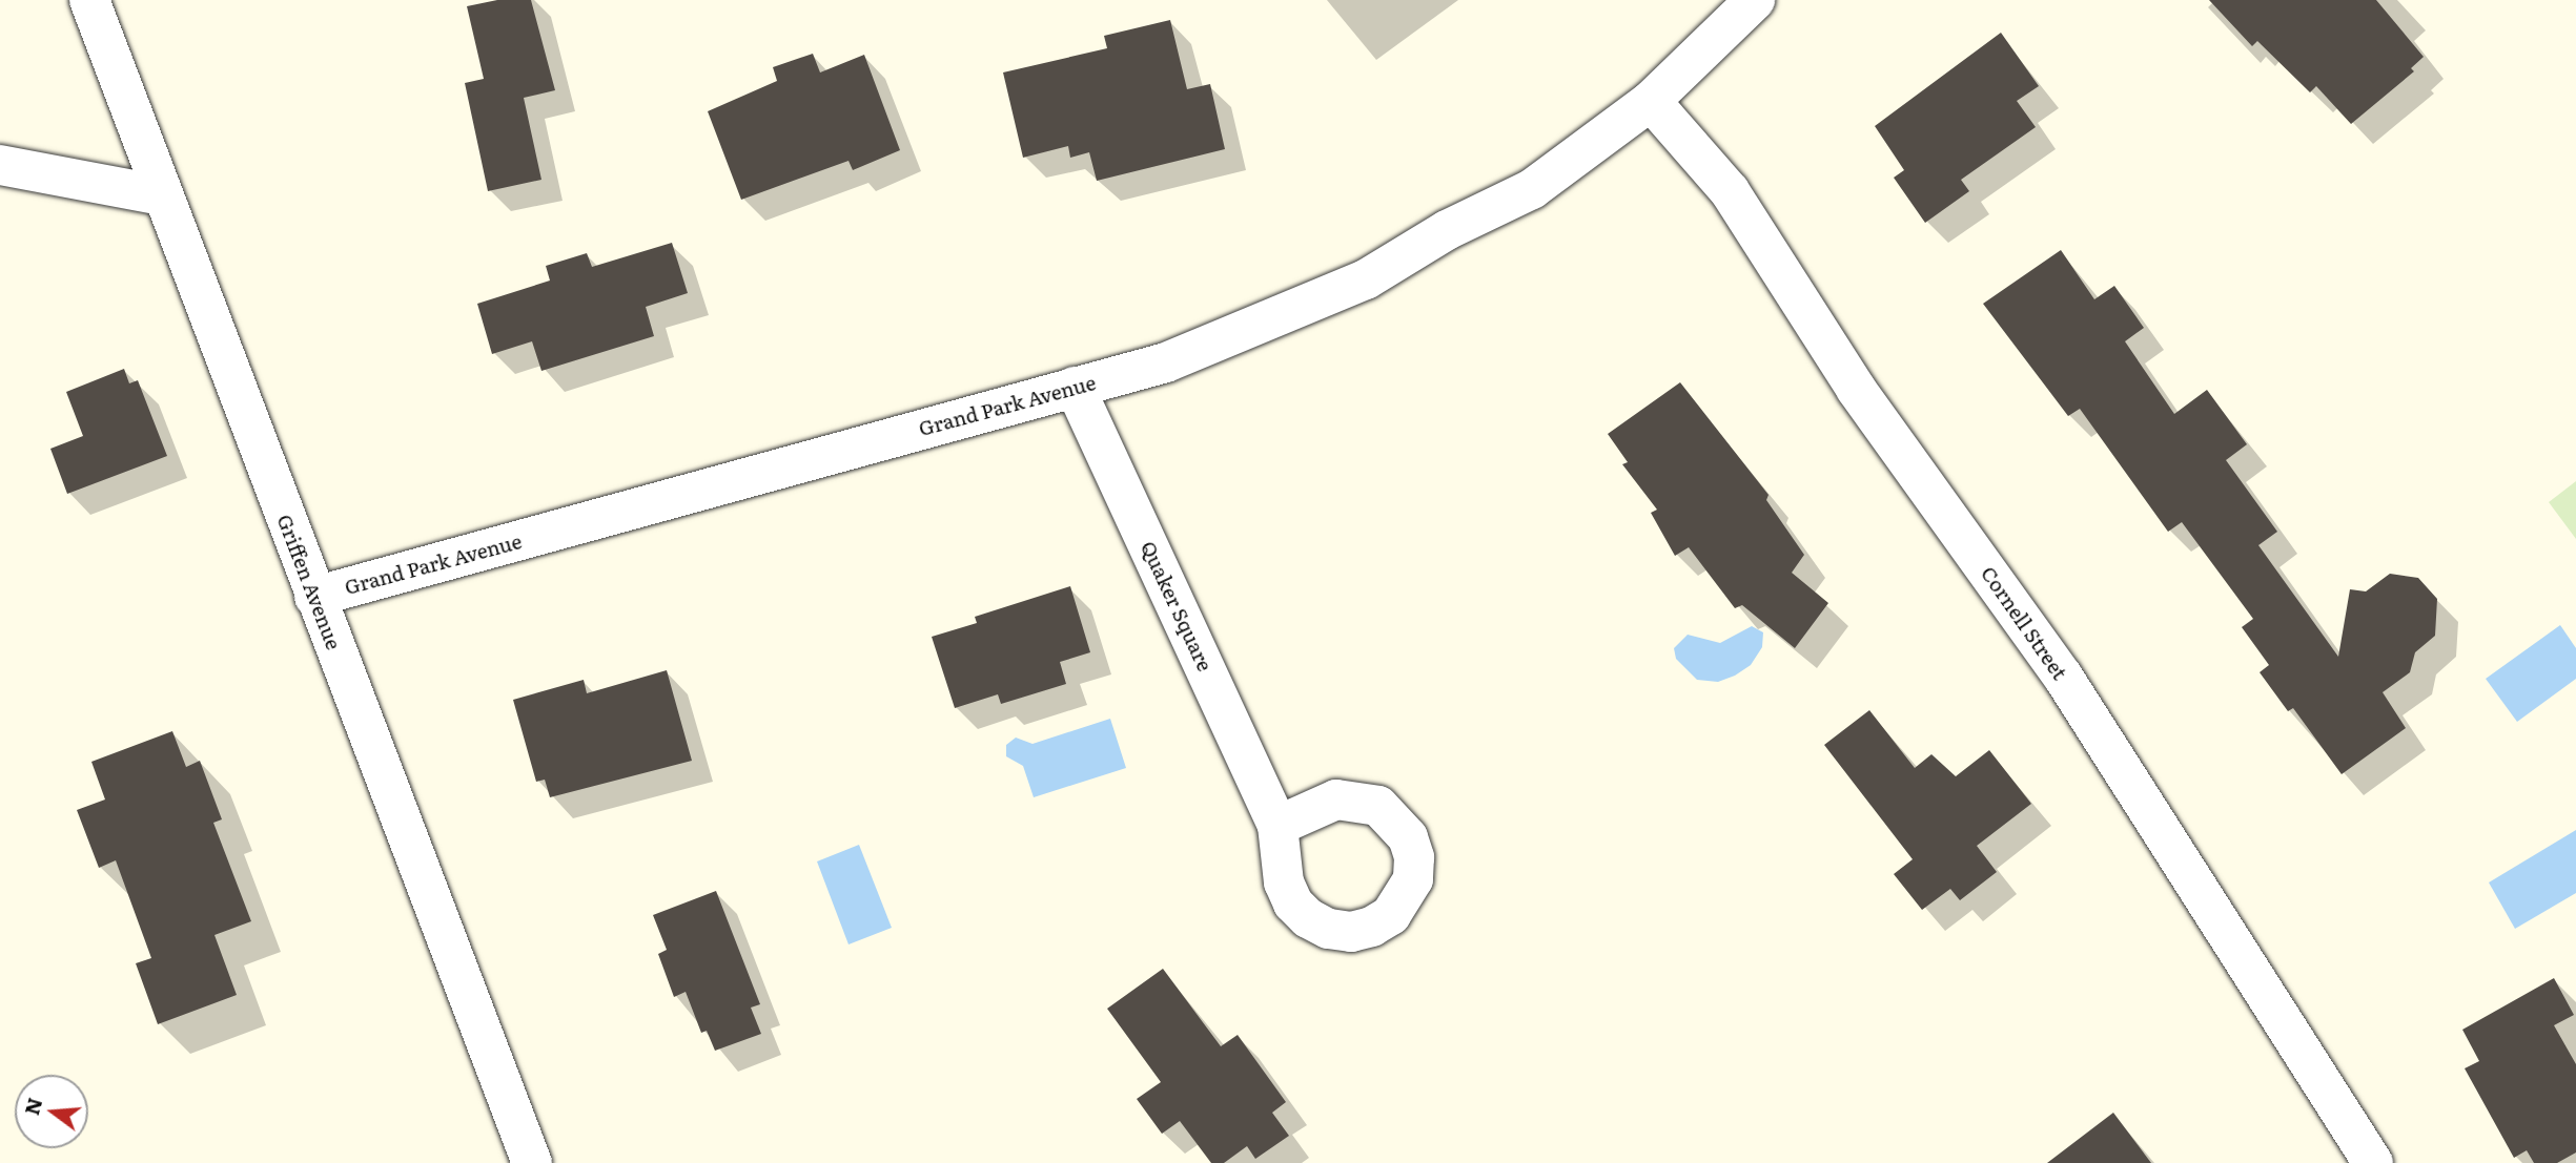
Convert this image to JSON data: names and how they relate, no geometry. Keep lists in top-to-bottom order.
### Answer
{
  "streets": {
    "street": [
      "Grand Park Avenue",
      "Griffen Avenue",
      "Quaker Square",
      "Cornell Street"
    ]
  },
  "crossings": [
    ["Grand Park Avenue", "Griffen Avenue"],
    ["Grand Park Avenue", "Quaker Square"],
    ["Grand Park Avenue", "Cornell Street"]
  ],
  "north": "left"
}
